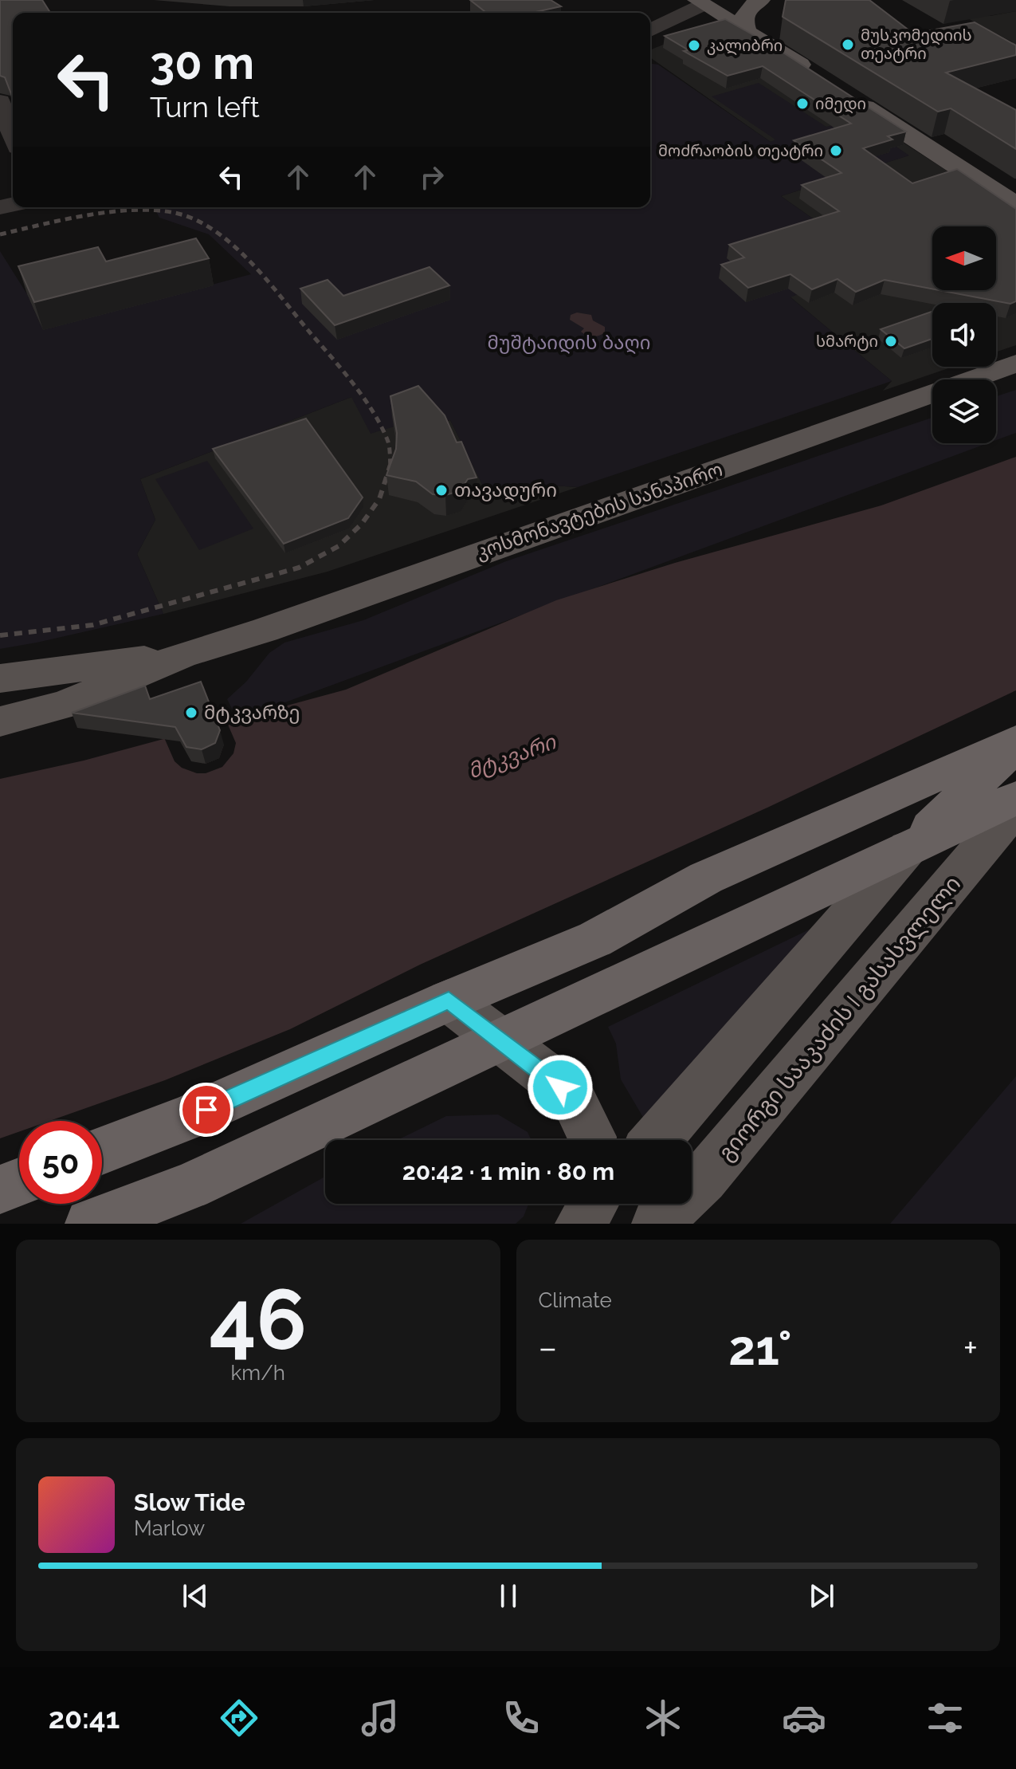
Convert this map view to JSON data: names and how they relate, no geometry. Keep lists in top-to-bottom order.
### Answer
{
  "streets": {
    "main road": ["კოსმონავტების სანაპირო", "გიორგი სააკაძის I გასასვლელი"]
  },
  "water": ["მტკვარი"],
  "parks": ["მუშტაიდის ბაღი"],
  "places": [
    "მუსკომედიის თეატრი",
    "კალიბრი",
    "იმედი",
    "მოძრაობის თეატრი",
    "სმარტი",
    "თავადური",
    "მტკვარზე"
  ],
  "north": "left",
  "page": {
    "turn": ["30 m", "Turn left"],
    "limit": "50",
    "trip": "20:42 · 1 min · 80 m",
    "tile": [
      ["46", "km/h"],
      "Climate"
    ],
    "heat": ["−", "21°", "+"],
    "song": ["Slow Tide", "Marlow"],
    "tabs": "20:41"
  }
}
